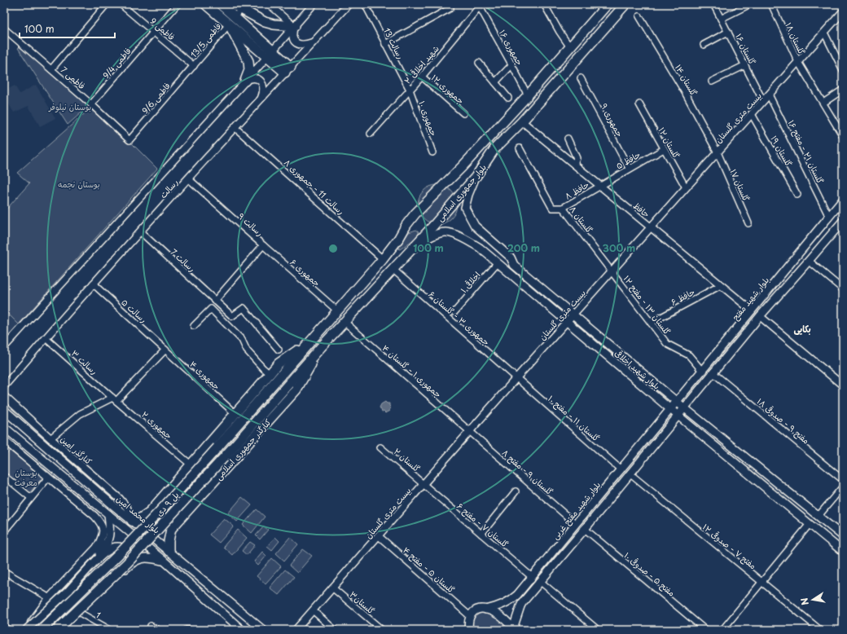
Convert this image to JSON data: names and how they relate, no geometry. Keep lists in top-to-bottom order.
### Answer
{
  "streets": {
    "main road": [
      "بلوار جمهوری اسلامی",
      "بلوار شهید مفتح",
      "بلوار شهید اخلاقی",
      "کنارگذر جمهوری اسلامی",
      "پل ۹ دی",
      "بلوار شهید مفتح غربی",
      "بلوار محمد امین"
    ],
    "street": [
      "فاطمی 9",
      "گلستان ۱۸",
      "فاطمی 13/5",
      "رسالت 13",
      "جمهوری ۱۶",
      "گلستان ۱۶",
      "فاطمی 9/4",
      "شهید اخلاقی ۲",
      "فاطمی 7",
      "گلستان ۱۴",
      "جمهوری ۱۲",
      "فاطمی 9/6",
      "بیست متری گلستان",
      "جمهوری ۱۰",
      "جمهوری ۹",
      "گلستان ۱۲",
      "گلستان ۱۹",
      "گلستان ۲۱ - مفتح ۱۶",
      "حافظ ۵",
      "گلستان ۱۷",
      "رسالت 11 - جمهوری ۸",
      "رسالت",
      "حافظ ۸",
      "حافظ",
      "گلستان ۸",
      "رسالت ۹",
      "رسالت 7",
      "جمهوری ۶",
      "اخلاقی ۱",
      "حافظ ۶",
      "گلستان ۱۳ - مفتح ۱۲",
      "رسالت ۵",
      "جمهوری ۳ - گلستان ۶",
      "رسالت ۳",
      "جمهوری ۱ - گلستان ۴",
      "جمهوری ۴",
      "گلستان ۱۱ - مفتح ۱۰",
      "مفتح ۹ - صدوقی ۱۸",
      "جمهوری ۲",
      "کنارگذر امین",
      "گلستان ۲",
      "گلستان ۹ - مفتح ۸",
      "گلستان ۷ - مفتح ۶",
      "مفتح ۷ - صدوقی ۱۲",
      "گلستان ۵ - مفتح ۴",
      "مفتح ۵ - صدوقی ۱۰",
      "گلستان۳",
      "1"
    ]
  },
  "crossings": [
    ["فاطمی 9", "فاطمی 13/5"],
    ["فاطمی 9", "فاطمی 9/4"],
    ["فاطمی 9", "فاطمی 9/6"],
    ["گلستان ۱۸", "بیست متری گلستان"],
    ["فاطمی 13/5", "فاطمی 9/6"],
    ["رسالت 13", "شهید اخلاقی ۲"],
    ["رسالت 13", "جمهوری ۱۰"],
    ["جمهوری ۱۶", "شهید اخلاقی ۲"],
    ["جمهوری ۱۶", "بلوار جمهوری اسلامی"],
    ["گلستان ۱۶", "بیست متری گلستان"],
    ["فاطمی 9/4", "فاطمی 7"],
    ["شهید اخلاقی ۲", "جمهوری ۱۲"],
    ["شهید اخلاقی ۲", "جمهوری ۱۰"],
    ["فاطمی 7", "فاطمی 9/6"],
    ["گلستان ۱۴", "بیست متری گلستان"],
    ["گلستان ۱۴", "گلستان ۱۷"],
    ["بیست متری گلستان", "گلستان ۱۲"],
    ["بیست متری گلستان", "گلستان ۱۹"],
    ["بیست متری گلستان", "گلستان ۲۱ - مفتح ۱۶"],
    ["بیست متری گلستان", "گلستان ۱۷"],
    ["بیست متری گلستان", "حافظ"],
    ["بیست متری گلستان", "گلستان ۸"],
    ["بیست متری گلستان", "گلستان ۱۳ - مفتح ۱۲"],
    ["بیست متری گلستان", "جمهوری ۳ - گلستان ۶"],
    ["بیست متری گلستان", "بلوار شهید اخلاقی"],
    ["بیست متری گلستان", "جمهوری ۱ - گلستان ۴"],
    ["بیست متری گلستان", "گلستان ۱۱ - مفتح ۱۰"],
    ["بیست متری گلستان", "گلستان ۲"],
    ["بیست متری گلستان", "گلستان ۹ - مفتح ۸"],
    ["بیست متری گلستان", "گلستان ۷ - مفتح ۶"],
    ["بیست متری گلستان", "گلستان ۵ - مفتح ۴"],
    ["بیست متری گلستان", "گلستان۳"],
    ["جمهوری ۹", "حافظ ۵"],
    ["گلستان ۱۲", "حافظ ۵"],
    ["گلستان ۲۱ - مفتح ۱۶", "بلوار شهید مفتح"],
    ["حافظ ۵", "حافظ ۸"],
    ["حافظ ۵", "حافظ"],
    ["رسالت 11 - جمهوری ۸", "رسالت"],
    ["رسالت 11 - جمهوری ۸", "بلوار جمهوری اسلامی"],
    ["رسالت", "رسالت ۹"],
    ["رسالت", "رسالت 7"],
    ["رسالت", "رسالت ۵"],
    ["رسالت", "رسالت ۳"],
    ["حافظ ۸", "حافظ"],
    ["حافظ ۸", "گلستان ۸"],
    ["بلوار جمهوری اسلامی", "حافظ"],
    ["بلوار جمهوری اسلامی", "جمهوری ۶"],
    ["بلوار جمهوری اسلامی", "جمهوری ۳ - گلستان ۶"],
    ["بلوار جمهوری اسلامی", "بلوار شهید اخلاقی"],
    ["بلوار جمهوری اسلامی", "جمهوری ۱ - گلستان ۴"],
    ["بلوار جمهوری اسلامی", "کنارگذر جمهوری اسلامی"],
    ["بلوار جمهوری اسلامی", "پل ۹ دی"],
    ["حافظ", "حافظ ۶"],
    ["حافظ", "بلوار شهید مفتح"],
    ["گلستان ۸", "گلستان ۱۳ - مفتح ۱۲"],
    ["رسالت ۹", "رسالت 7"],
    ["رسالت ۹", "جمهوری ۶"],
    ["اخلاقی ۱", "بلوار شهید اخلاقی"],
    ["حافظ ۶", "گلستان ۱۳ - مفتح ۱۲"],
    ["بلوار شهید مفتح", "گلستان ۱۳ - مفتح ۱۲"],
    ["بلوار شهید مفتح", "بلوار شهید اخلاقی"],
    ["بلوار شهید مفتح", "بلوار شهید مفتح غربی"],
    ["رسالت ۵", "جمهوری ۴"],
    ["جمهوری ۳ - گلستان ۶", "گلستان ۱۱ - مفتح ۱۰"],
    ["رسالت ۳", "جمهوری ۲"],
    ["بلوار شهید اخلاقی", "بلوار شهید مفتح غربی"],
    ["جمهوری ۱ - گلستان ۴", "گلستان ۹ - مفتح ۸"],
    ["گلستان ۱۱ - مفتح ۱۰", "بلوار شهید مفتح غربی"],
    ["کنارگذر امین", "بلوار محمد امین"],
    ["گلستان ۲", "گلستان ۷ - مفتح ۶"],
    ["گلستان ۹ - مفتح ۸", "بلوار شهید مفتح غربی"],
    ["بلوار شهید مفتح غربی", "گلستان ۷ - مفتح ۶"],
    ["بلوار شهید مفتح غربی", "گلستان ۵ - مفتح ۴"]
  ],
  "districts": ["بکایی"],
  "parks": ["بوستان نیلوفر", "بوستان نجمه", "بوستان معرفت"],
  "scale_bar": "100 m",
  "north": "left",
  "rings": ["100 m", "200 m", "300 m"]
}
